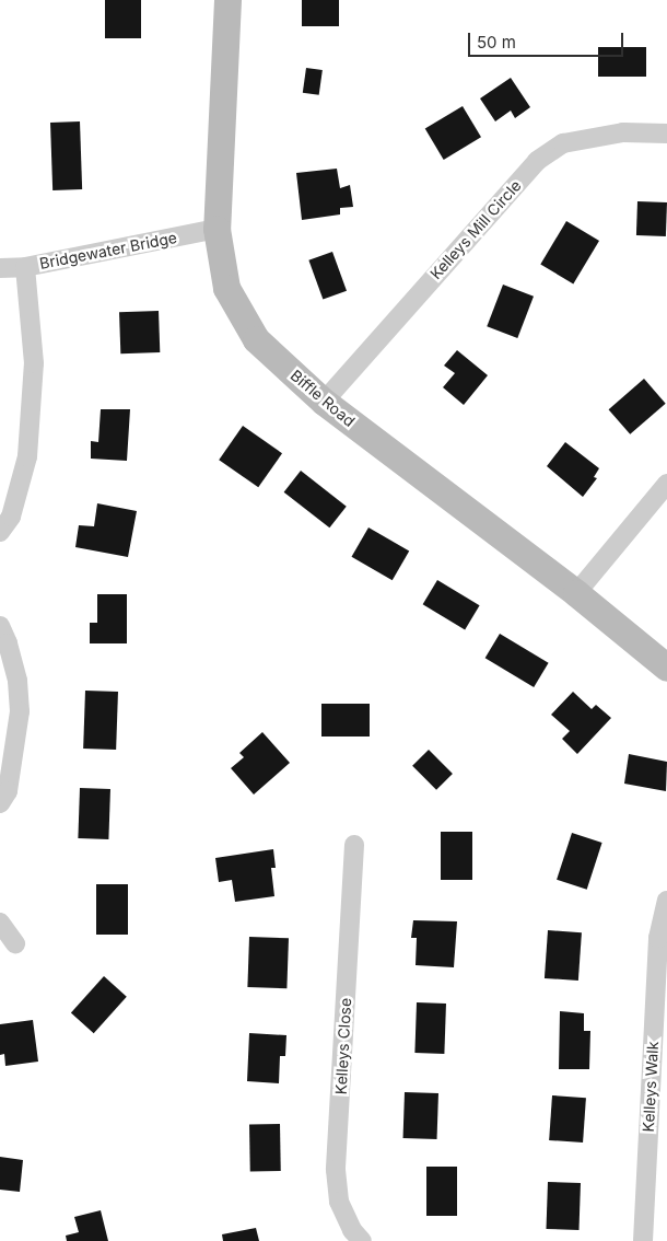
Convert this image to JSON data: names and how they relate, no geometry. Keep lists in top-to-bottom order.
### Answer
{
  "streets": {
    "street": [
      "Kelleys Mill Circle",
      "Bridgewater Bridge",
      "Biffle Road",
      "Kelleys Close",
      "Kelleys Walk"
    ]
  },
  "crossings": [
    ["Kelleys Mill Circle", "Biffle Road"],
    ["Bridgewater Bridge", "Biffle Road"]
  ],
  "scale_bar": "50 m"
}
